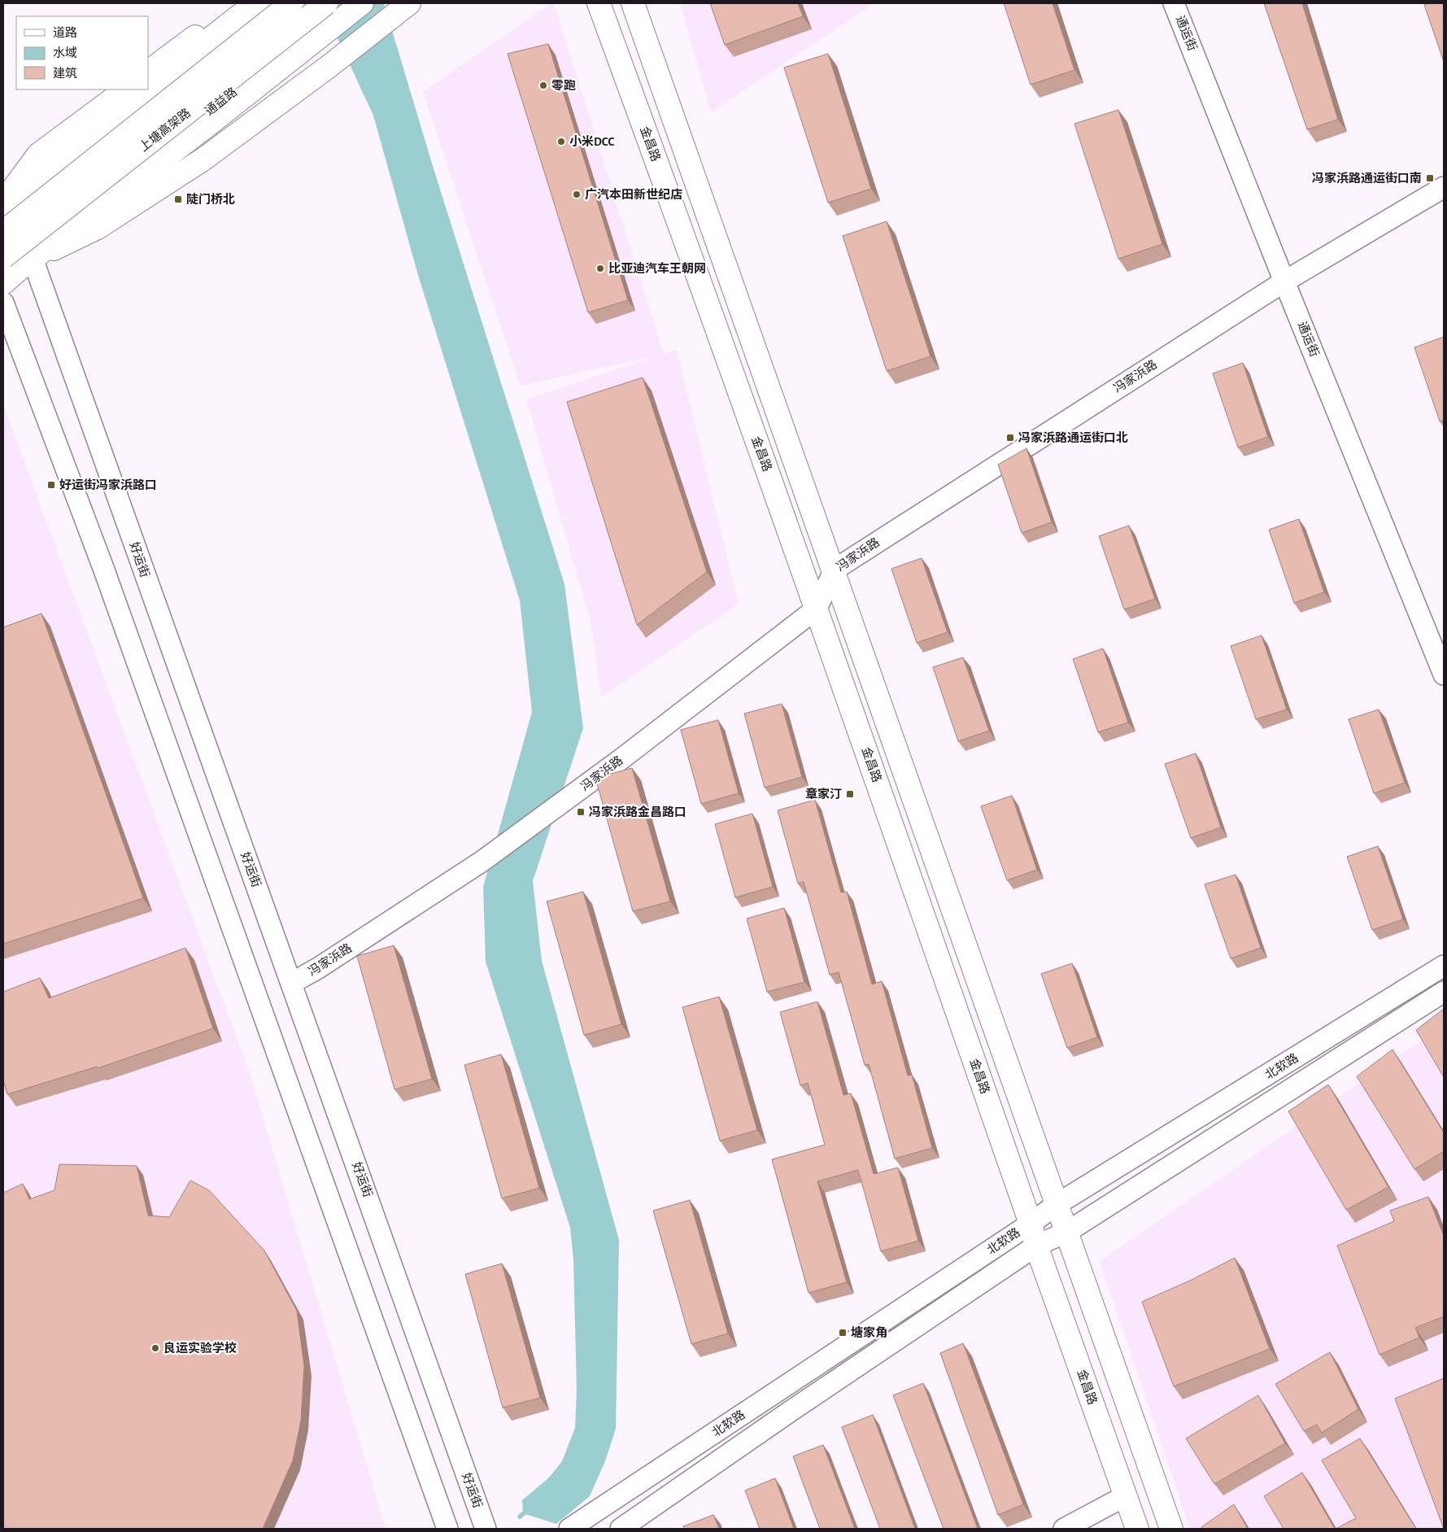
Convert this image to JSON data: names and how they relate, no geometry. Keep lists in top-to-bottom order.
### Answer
{
  "streets": {
    "main road": ["通益路", "上塘高架路", "金昌路"],
    "street": [
      "通运街",
      "冯家浜路",
      "好运街",
      "北软路"
    ]
  },
  "crossings": [
    ["通运街", "冯家浜路"],
    ["通益路", "上塘高架路"],
    ["通益路", "好运街"],
    ["金昌路", "冯家浜路"],
    ["金昌路", "北软路"],
    ["冯家浜路", "好运街"]
  ],
  "places": {
    "other": [
      "零跑",
      "小米DCC",
      "广汽本田新世纪店",
      "比亚迪汽车王朝网",
      "良运实验学校"
    ],
    "transit": [
      "冯家浜路通运街口南",
      "陡门桥北",
      "冯家浜路通运街口北",
      "好运街冯家浜路口",
      "章家汀",
      "冯家浜路金昌路口",
      "塘家角"
    ]
  },
  "legend": ["道路", "水域", "建筑"]
}
